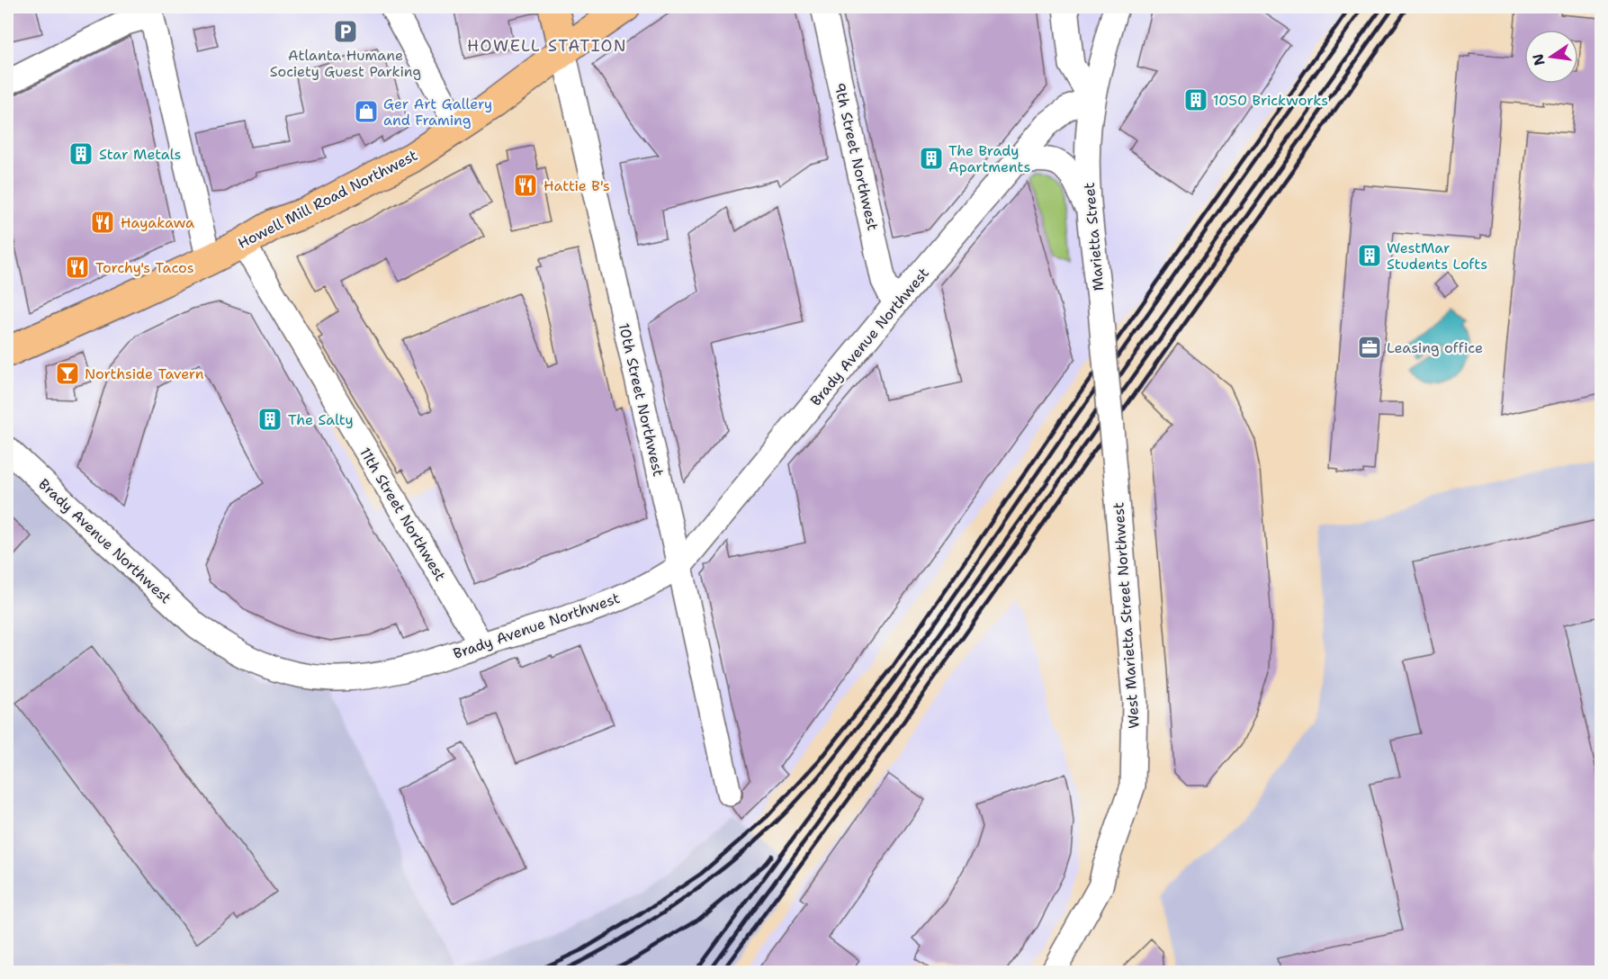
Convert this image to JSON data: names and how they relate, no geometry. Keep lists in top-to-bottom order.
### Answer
{
  "streets": {
    "main road": ["Howell Mill Road Northwest", "10th Street Northwest"],
    "street": [
      "9th Street Northwest",
      "Marietta Street",
      "Brady Avenue Northwest",
      "11th Street Northwest",
      "West Marietta Street Northwest"
    ]
  },
  "crossings": [
    ["9th Street Northwest", "Brady Avenue Northwest"],
    ["Howell Mill Road Northwest", "10th Street Northwest"],
    ["Howell Mill Road Northwest", "11th Street Northwest"],
    ["Marietta Street", "Brady Avenue Northwest"],
    ["Marietta Street", "West Marietta Street Northwest"],
    ["Brady Avenue Northwest", "10th Street Northwest"],
    ["Brady Avenue Northwest", "11th Street Northwest"]
  ],
  "districts": ["HOWELL STATION"],
  "places": {
    "parking": ["Atlanta Humane Society Guest Parking"],
    "building": [
      "1050 Brickworks",
      "Star Metals",
      "The Brady Apartments",
      "WestMar Students Lofts",
      "The Salty"
    ],
    "shop": ["Ger Art Gallery and Framing"],
    "restaurant": ["Hattie B's", "Hayakawa", "Torchy's Tacos"],
    "office": ["Leasing office"],
    "bar": ["Northside Tavern"]
  },
  "north": "left"
}
